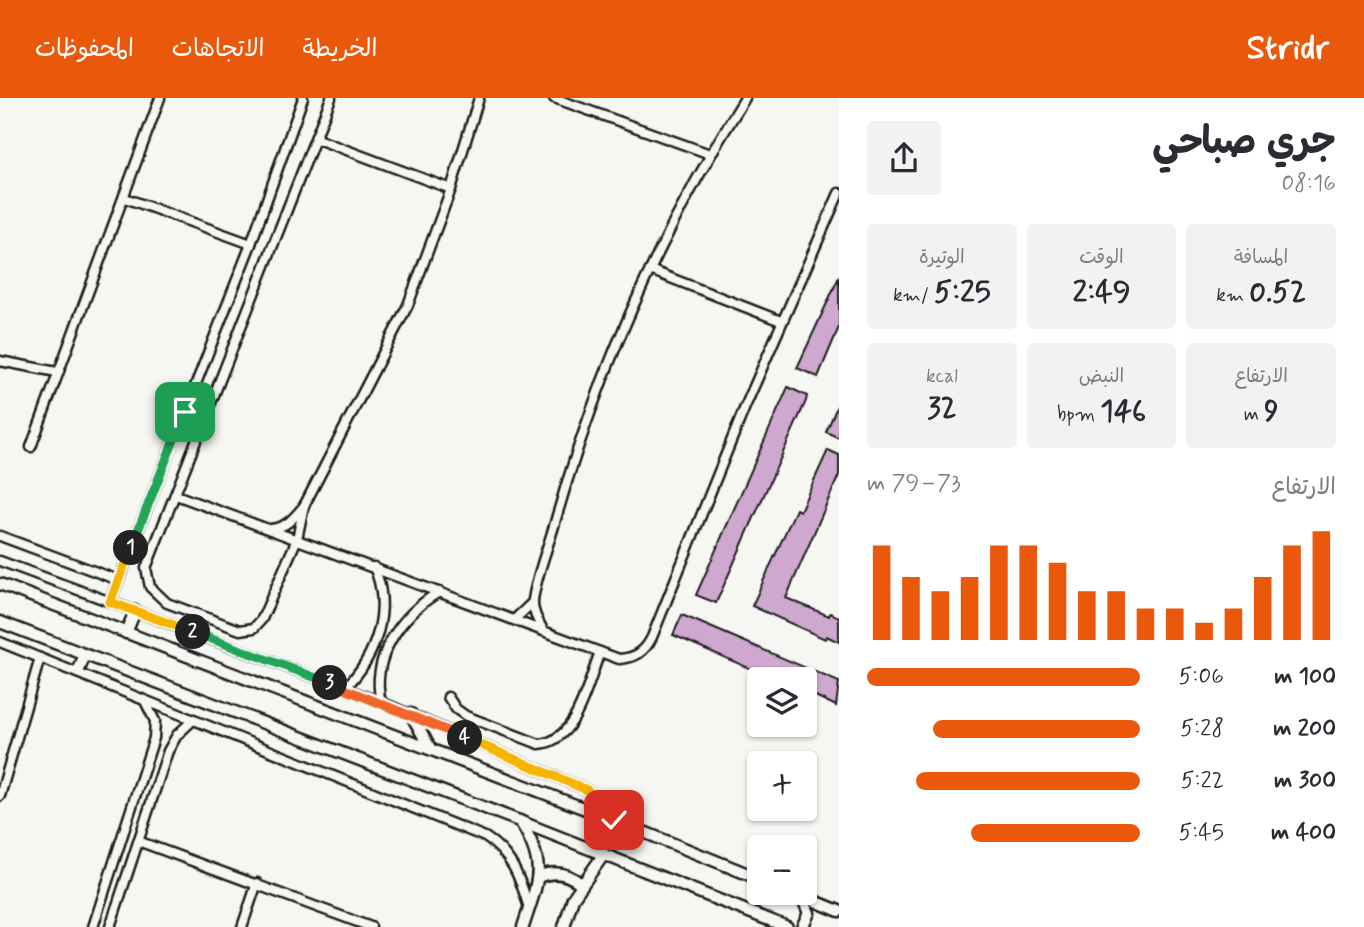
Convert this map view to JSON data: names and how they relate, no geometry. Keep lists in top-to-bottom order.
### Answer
{
  "page": {
    "header": "Stridr",
    "nav": ["الخريطة", "الاتجاهات", "المحفوظات"],
    "heading": ["جري صباحي", "08:16"],
    "stats": [
      ["المسافة", "0.52 km"],
      ["الوقت", "2:49"],
      ["الوتيرة", "5:25 /km"],
      ["الارتفاع", "9 m"],
      ["النبض", "146 bpm"],
      ["kcal", "32"]
    ],
    "chart": ["الارتفاع", "73–79 m"],
    "pins": [
      "1",
      "2",
      "3",
      "4"
    ],
    "list": [
      {
        "name": "100 m",
        "note": "5:06"
      },
      {
        "name": "200 m",
        "note": "5:28"
      },
      {
        "name": "300 m",
        "note": "5:22"
      },
      {
        "name": "400 m",
        "note": "5:45"
      }
    ],
    "map_buttons": ["+", "−"]
  }
}
